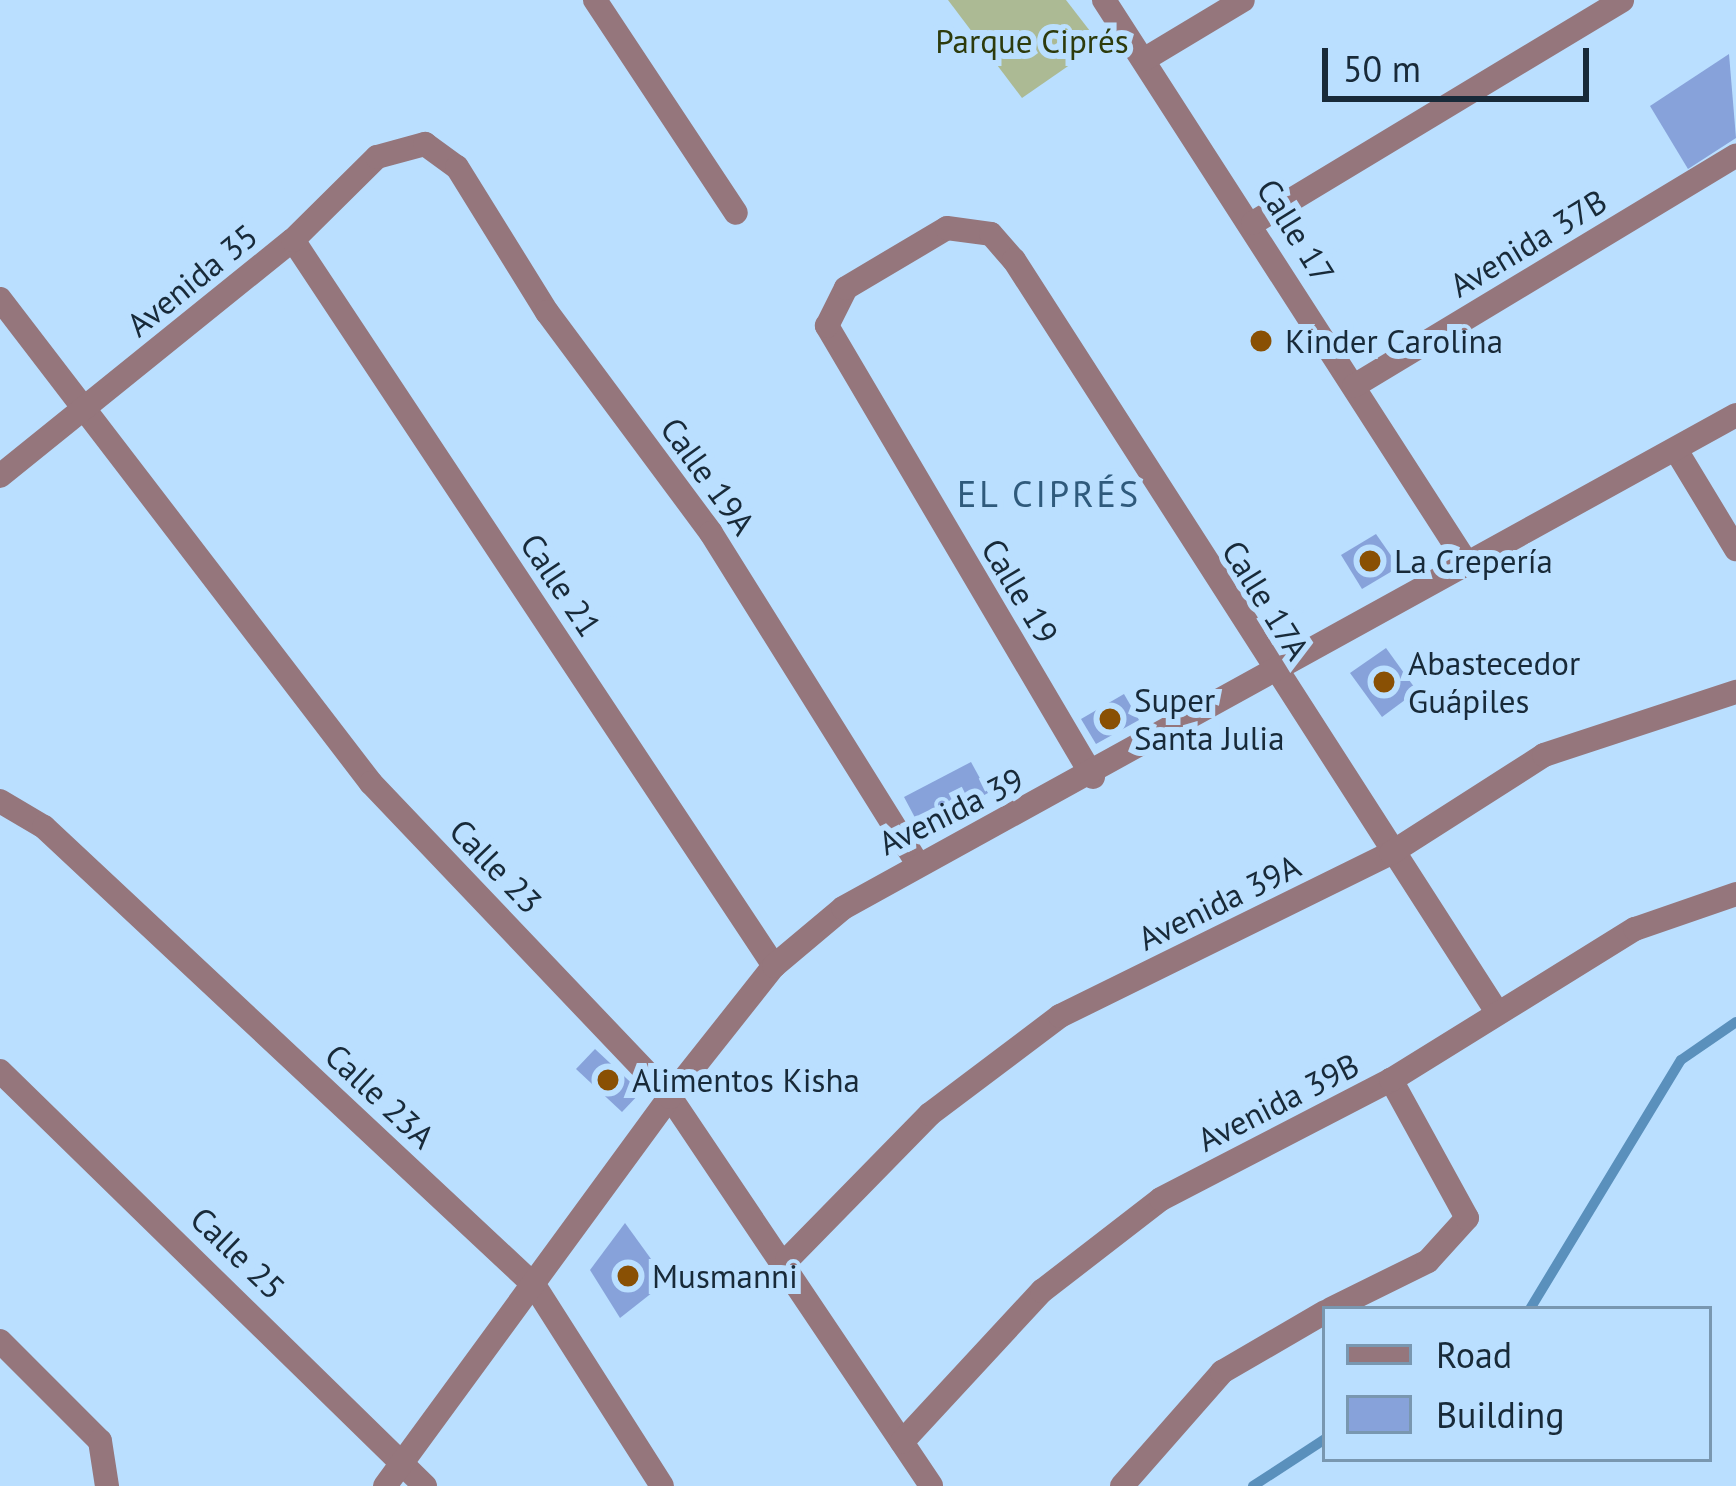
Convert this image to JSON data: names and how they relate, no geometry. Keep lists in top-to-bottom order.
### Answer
{
  "streets": {
    "street": [
      "Calle 17",
      "Avenida 37B",
      "Avenida 35",
      "Calle 19A",
      "Calle 21",
      "Calle 19",
      "Calle 17A",
      "Avenida 39",
      "Calle 23",
      "Avenida 39A",
      "Calle 23A",
      "Avenida 39B",
      "Calle 25"
    ]
  },
  "crossings": [
    ["Calle 17", "Avenida 37B"],
    ["Calle 17", "Avenida 39"],
    ["Avenida 35", "Calle 19A"],
    ["Avenida 35", "Calle 21"],
    ["Avenida 35", "Calle 23"],
    ["Calle 19A", "Avenida 39"],
    ["Calle 21", "Avenida 39"],
    ["Calle 19", "Calle 17A"],
    ["Calle 19", "Avenida 39"],
    ["Calle 17A", "Avenida 39"],
    ["Calle 17A", "Avenida 39A"],
    ["Calle 17A", "Avenida 39B"],
    ["Avenida 39", "Calle 23"],
    ["Avenida 39", "Calle 23A"],
    ["Avenida 39", "Calle 25"],
    ["Calle 23", "Avenida 39A"],
    ["Calle 23", "Avenida 39B"]
  ],
  "districts": ["EL CIPRÉS"],
  "parks": ["Parque Ciprés"],
  "places": [
    "Kinder Carolina",
    "La Crepería",
    "Abastecedor Guápiles",
    "Super Santa Julia",
    "Alimentos Kisha",
    "Musmanni"
  ],
  "legend": ["Road", "Building"],
  "scale_bar": "50 m"
}
